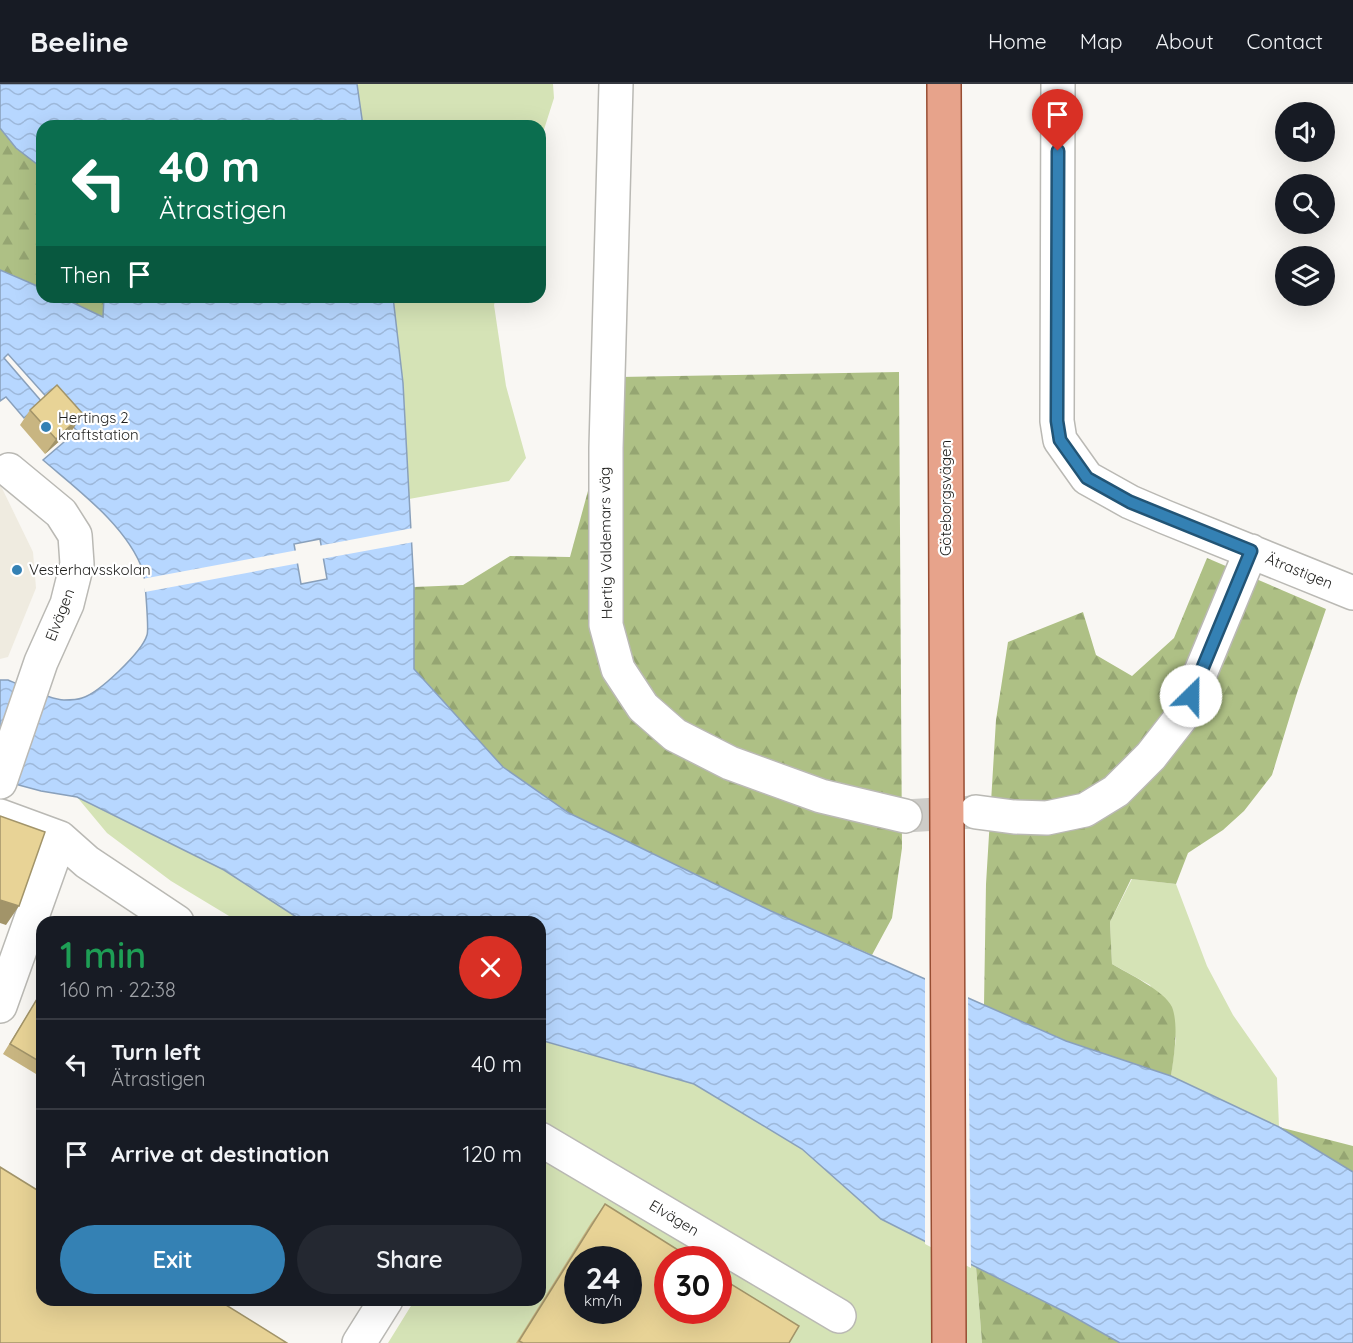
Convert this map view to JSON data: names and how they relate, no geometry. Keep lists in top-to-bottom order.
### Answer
{
  "streets": {
    "main road": ["Göteborgsvägen"],
    "street": ["Hertig Valdemars väg", "Ätrastigen", "Elvägen"]
  },
  "places": ["Hertings 2 kraftstation", "Vesterhavsskolan"],
  "page": {
    "header": "Beeline",
    "nav": [
      "Home",
      "Map",
      "About",
      "Contact"
    ],
    "turn": ["40 m", "Ätrastigen"],
    "then": "Then",
    "heading": ["1 min", "160 m · 22:38"],
    "list": [
      {
        "name": "Turn left",
        "note": "Ätrastigen",
        "value": "40 m"
      },
      {
        "name": "Arrive at destination",
        "value": "120 m"
      }
    ],
    "buttons": ["Exit", "Share"],
    "speed": "24 km/h",
    "limit": "30"
  }
}
